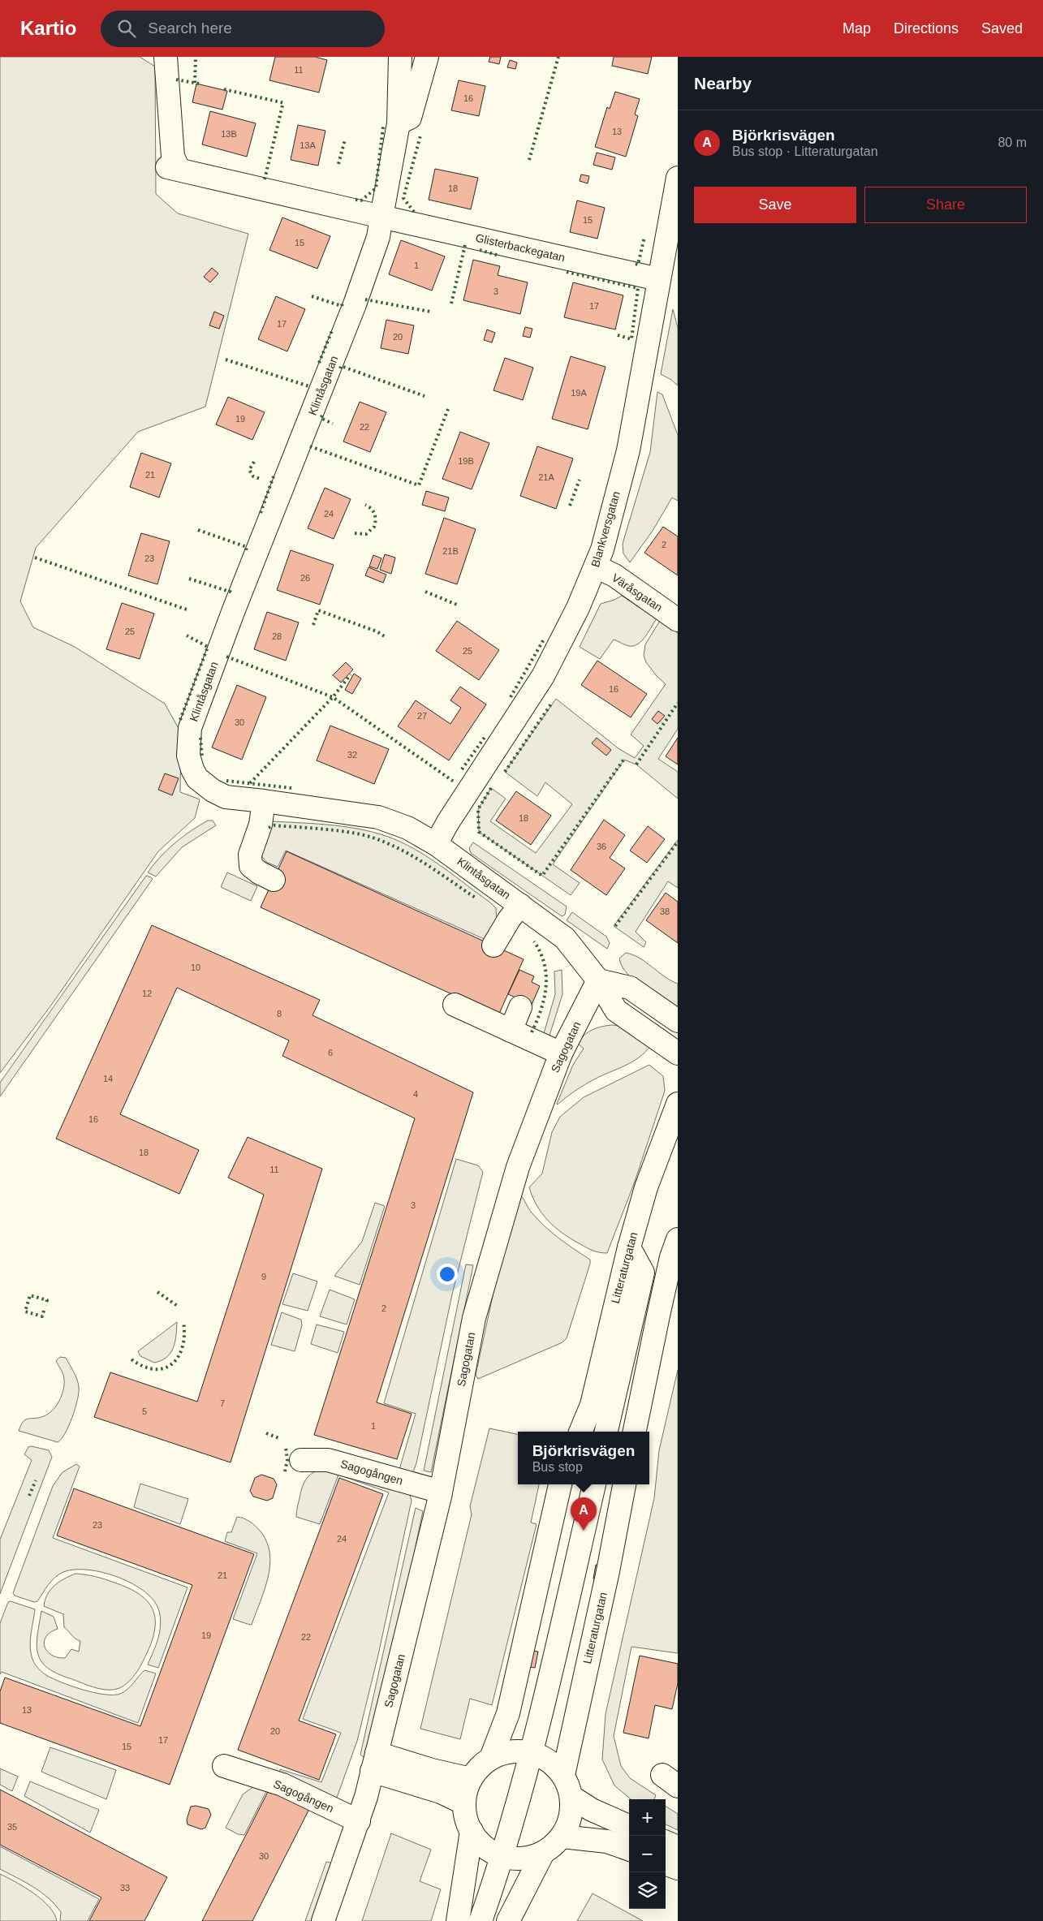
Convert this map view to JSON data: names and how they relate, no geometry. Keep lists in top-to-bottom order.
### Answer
{
  "streets": {
    "street": [
      "Glisterbackegatan",
      "Klintåsgatan",
      "Blankversgatan",
      "Väråsgatan",
      "Sagogatan",
      "Litteraturgatan",
      "Sagogången"
    ]
  },
  "crossings": [
    ["Glisterbackegatan", "Klintåsgatan"],
    ["Glisterbackegatan", "Blankversgatan"],
    ["Klintåsgatan", "Blankversgatan"],
    ["Klintåsgatan", "Sagogatan"],
    ["Blankversgatan", "Väråsgatan"],
    ["Sagogatan", "Sagogången"]
  ],
  "house_numbers": [
    "11",
    "16",
    "13",
    "13B",
    "13A",
    "18",
    "15",
    "15",
    "1",
    "3",
    "17",
    "17",
    "20",
    "19A",
    "19",
    "22",
    "19B",
    "21",
    "21A",
    "24",
    "2",
    "21B",
    "23",
    "26",
    "25",
    "28",
    "25",
    "16",
    "27",
    "30",
    "32",
    "18",
    "36",
    "38",
    "10",
    "12",
    "8",
    "6",
    "14",
    "4",
    "16",
    "18",
    "11",
    "3",
    "9",
    "2",
    "7",
    "5",
    "1",
    "23",
    "24",
    "21",
    "19",
    "22",
    "13",
    "20",
    "17",
    "15",
    "35",
    "30",
    "33"
  ],
  "page": {
    "header": "Kartio",
    "search": "Search here",
    "nav": ["Map", "Directions", "Saved"],
    "heading": "Nearby",
    "list": [
      {
        "mark": "A",
        "name": "Björkrisvägen",
        "note": "Bus stop · Litteraturgatan",
        "value": "80 m"
      }
    ],
    "buttons": ["Save", "Share"],
    "popup": ["Björkrisvägen", "Bus stop"],
    "pins": "A",
    "map_buttons": ["+", "−"]
  }
}
